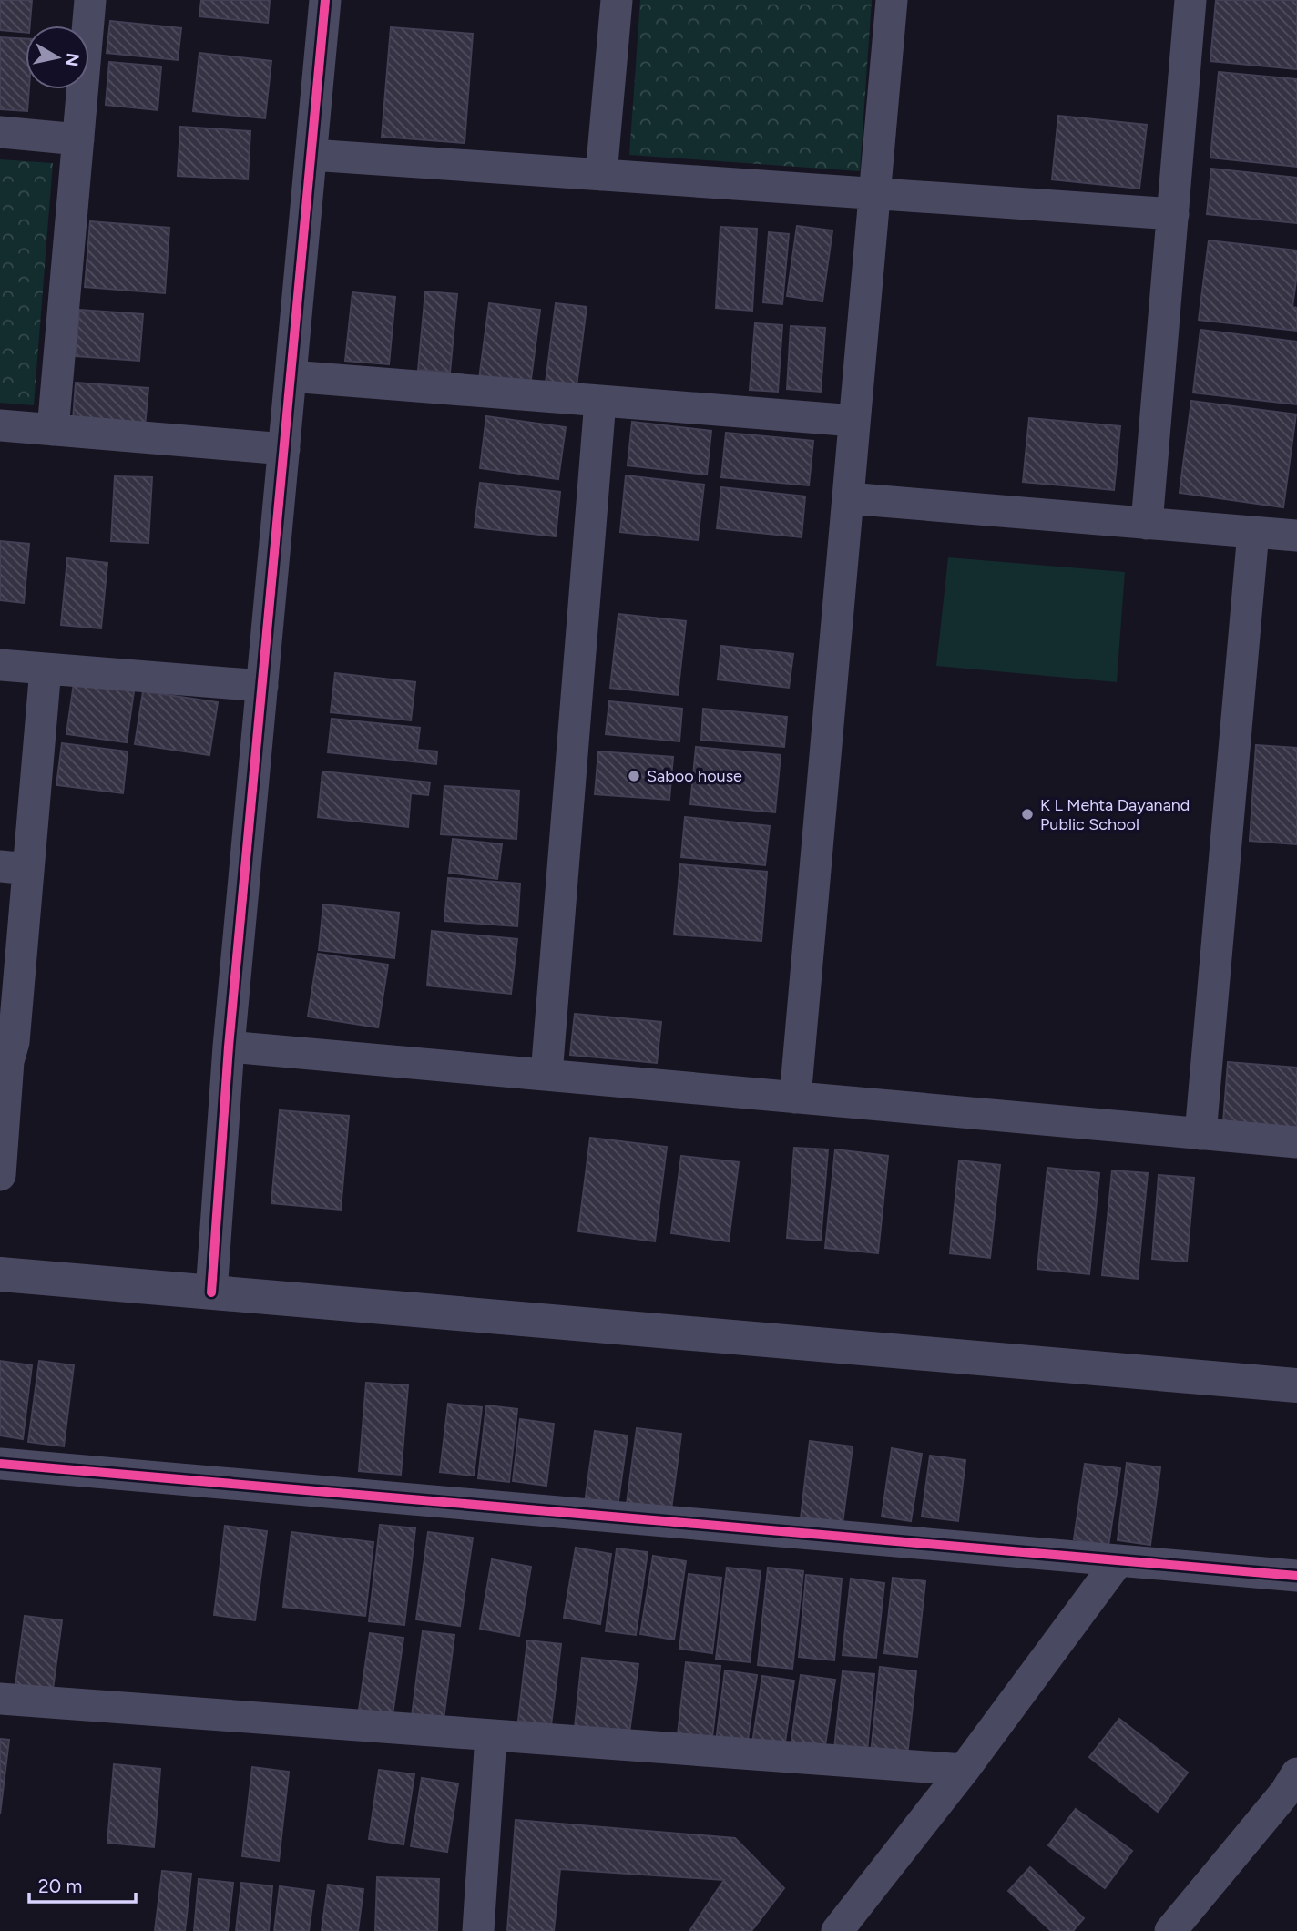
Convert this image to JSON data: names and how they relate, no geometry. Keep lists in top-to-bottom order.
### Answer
{
  "places": ["Saboo house", "K L Mehta Dayanand Public School"],
  "scale_bar": "20 m",
  "north": "right"
}
